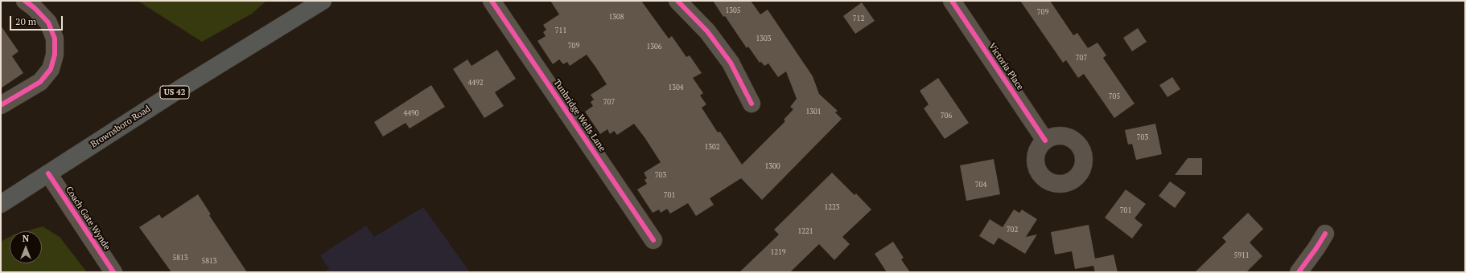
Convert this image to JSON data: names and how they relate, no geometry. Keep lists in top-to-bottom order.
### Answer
{
  "streets": {
    "main road": ["US 42", "Brownsboro Road"],
    "street": ["Victoria Place", "Tunbridge Wells Lane", "Coach Gate Wynde"]
  },
  "crossings": [
    ["Brownsboro Road", "Coach Gate Wynde"]
  ],
  "house_numbers": [
    "1305",
    "709",
    "1308",
    "712",
    "711",
    "1303",
    "709",
    "1306",
    "707",
    "4492",
    "1304",
    "705",
    "707",
    "1301",
    "4490",
    "706",
    "703",
    "1302",
    "1300",
    "703",
    "704",
    "701",
    "1223",
    "701",
    "702",
    "1221",
    "1219",
    "5911",
    "5813",
    "5813"
  ],
  "scale_bar": "20 m",
  "north": "top"
}
